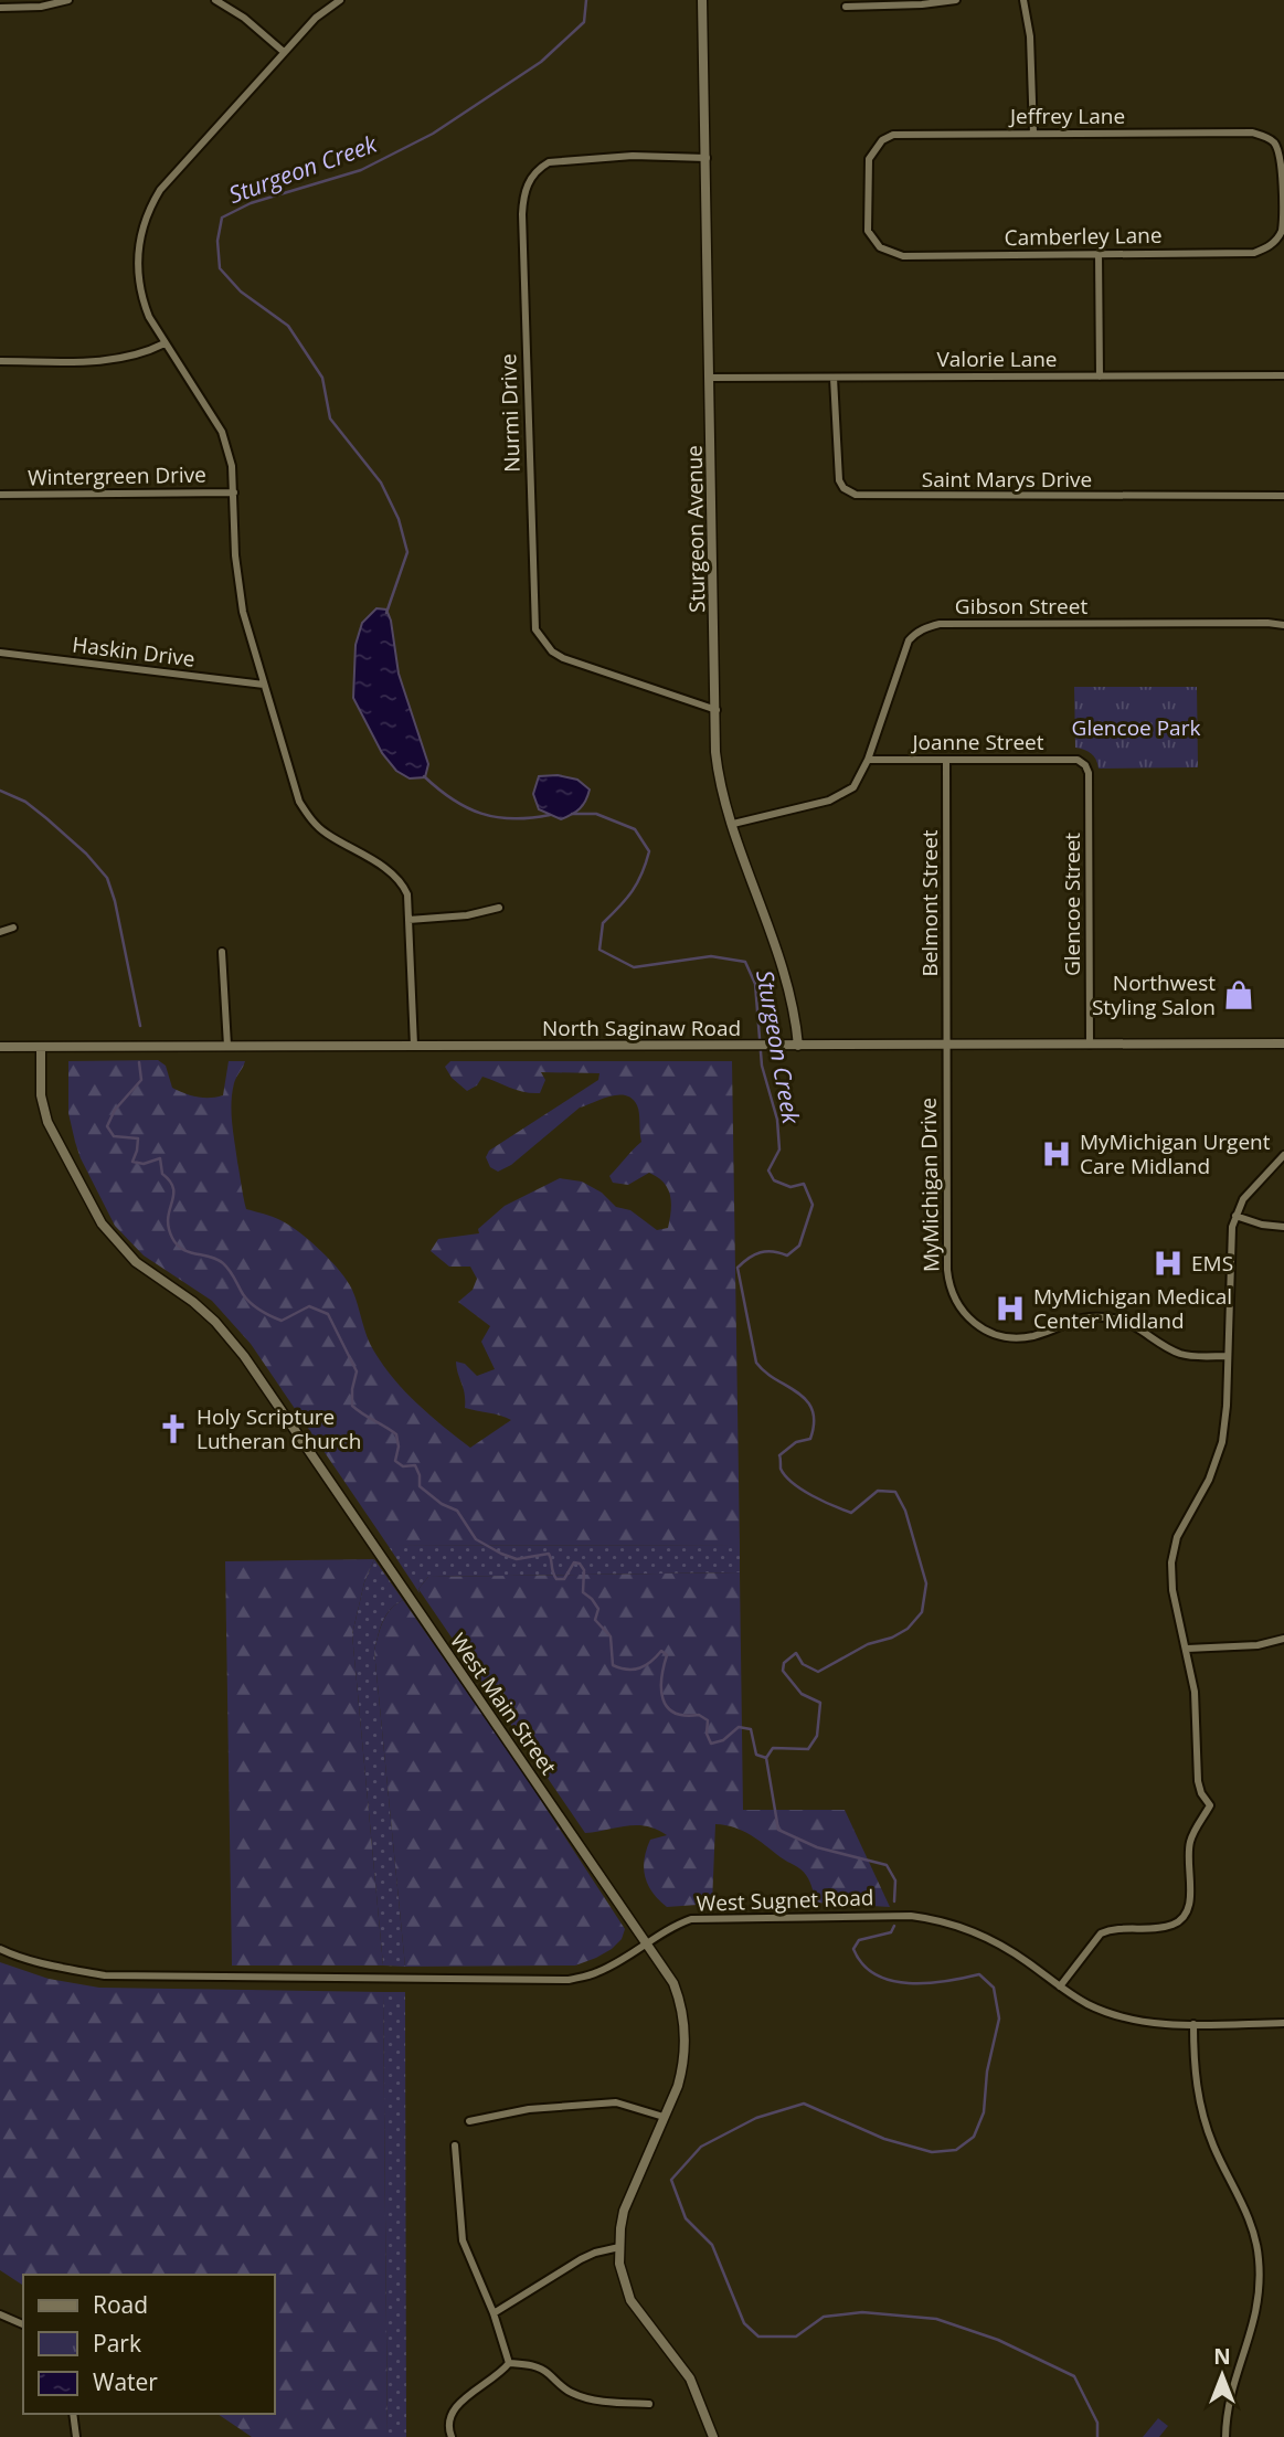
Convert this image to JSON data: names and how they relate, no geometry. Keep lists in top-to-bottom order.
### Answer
{
  "streets": {
    "street": [
      "Jeffrey Lane",
      "Camberley Lane",
      "Valorie Lane",
      "Nurmi Drive",
      "Wintergreen Drive",
      "Saint Marys Drive",
      "Sturgeon Avenue",
      "Gibson Street",
      "Haskin Drive",
      "Joanne Street",
      "Belmont Street",
      "Glencoe Street",
      "North Saginaw Road",
      "MyMichigan Drive",
      "West Main Street",
      "West Sugnet Road"
    ]
  },
  "crossings": [
    ["Jeffrey Lane", "Camberley Lane"],
    ["Valorie Lane", "Saint Marys Drive"],
    ["Valorie Lane", "Sturgeon Avenue"],
    ["Nurmi Drive", "Sturgeon Avenue"],
    ["Sturgeon Avenue", "Gibson Street"],
    ["Sturgeon Avenue", "North Saginaw Road"],
    ["Gibson Street", "Joanne Street"],
    ["Joanne Street", "Belmont Street"],
    ["Joanne Street", "Glencoe Street"],
    ["Belmont Street", "North Saginaw Road"],
    ["Belmont Street", "MyMichigan Drive"],
    ["Glencoe Street", "North Saginaw Road"],
    ["North Saginaw Road", "MyMichigan Drive"],
    ["North Saginaw Road", "West Main Street"],
    ["West Main Street", "West Sugnet Road"]
  ],
  "water": ["Sturgeon Creek"],
  "parks": ["Glencoe Park"],
  "places": {
    "shop": ["Northwest Styling Salon"],
    "hospital": ["MyMichigan Urgent Care Midland", "EMS", "MyMichigan Medical Center Midland"],
    "church": ["Holy Scripture Lutheran Church"]
  },
  "legend": ["Road", "Park", "Water"],
  "north": "top"
}
